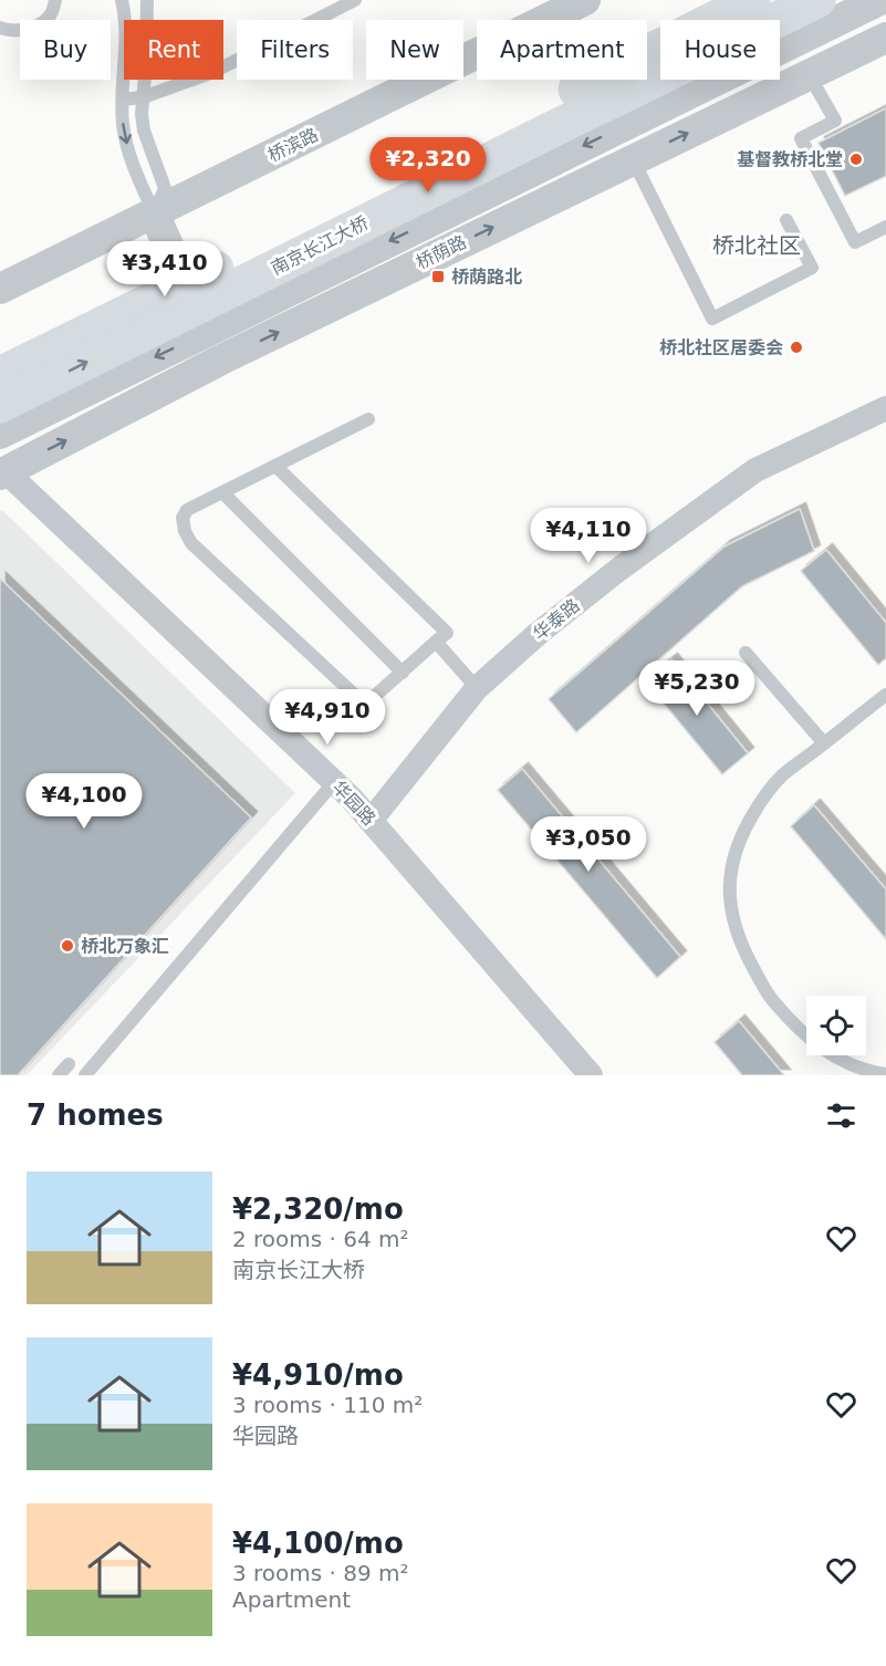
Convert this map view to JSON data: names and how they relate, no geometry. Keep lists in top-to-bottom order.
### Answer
{
  "streets": {
    "highway": ["南京长江大桥"],
    "street": [
      "桥滨路",
      "桥荫路",
      "华泰路",
      "华园路"
    ]
  },
  "crossings": [
    ["桥荫路", "华园路"],
    ["华泰路", "华园路"]
  ],
  "districts": ["桥北社区"],
  "places": {
    "other": ["基督教桥北堂", "桥北社区居委会", "桥北万象汇"],
    "transit": ["桥荫路北"]
  },
  "page": {
    "chip": [
      "Buy",
      "Rent",
      "Filters",
      "New",
      "Apartment",
      "House"
    ],
    "price": [
      "¥2,320",
      "¥3,410",
      "¥4,110",
      "¥5,230",
      "¥4,910",
      "¥4,100",
      "¥3,050"
    ],
    "heading": "7 homes",
    "list": [
      {
        "name": "¥2,320/mo",
        "note": "2 rooms · 64 m² · 南京长江大桥"
      },
      {
        "name": "¥4,910/mo",
        "note": "3 rooms · 110 m² · 华园路"
      },
      {
        "name": "¥4,100/mo",
        "note": "3 rooms · 89 m² · Apartment"
      }
    ]
  }
}
